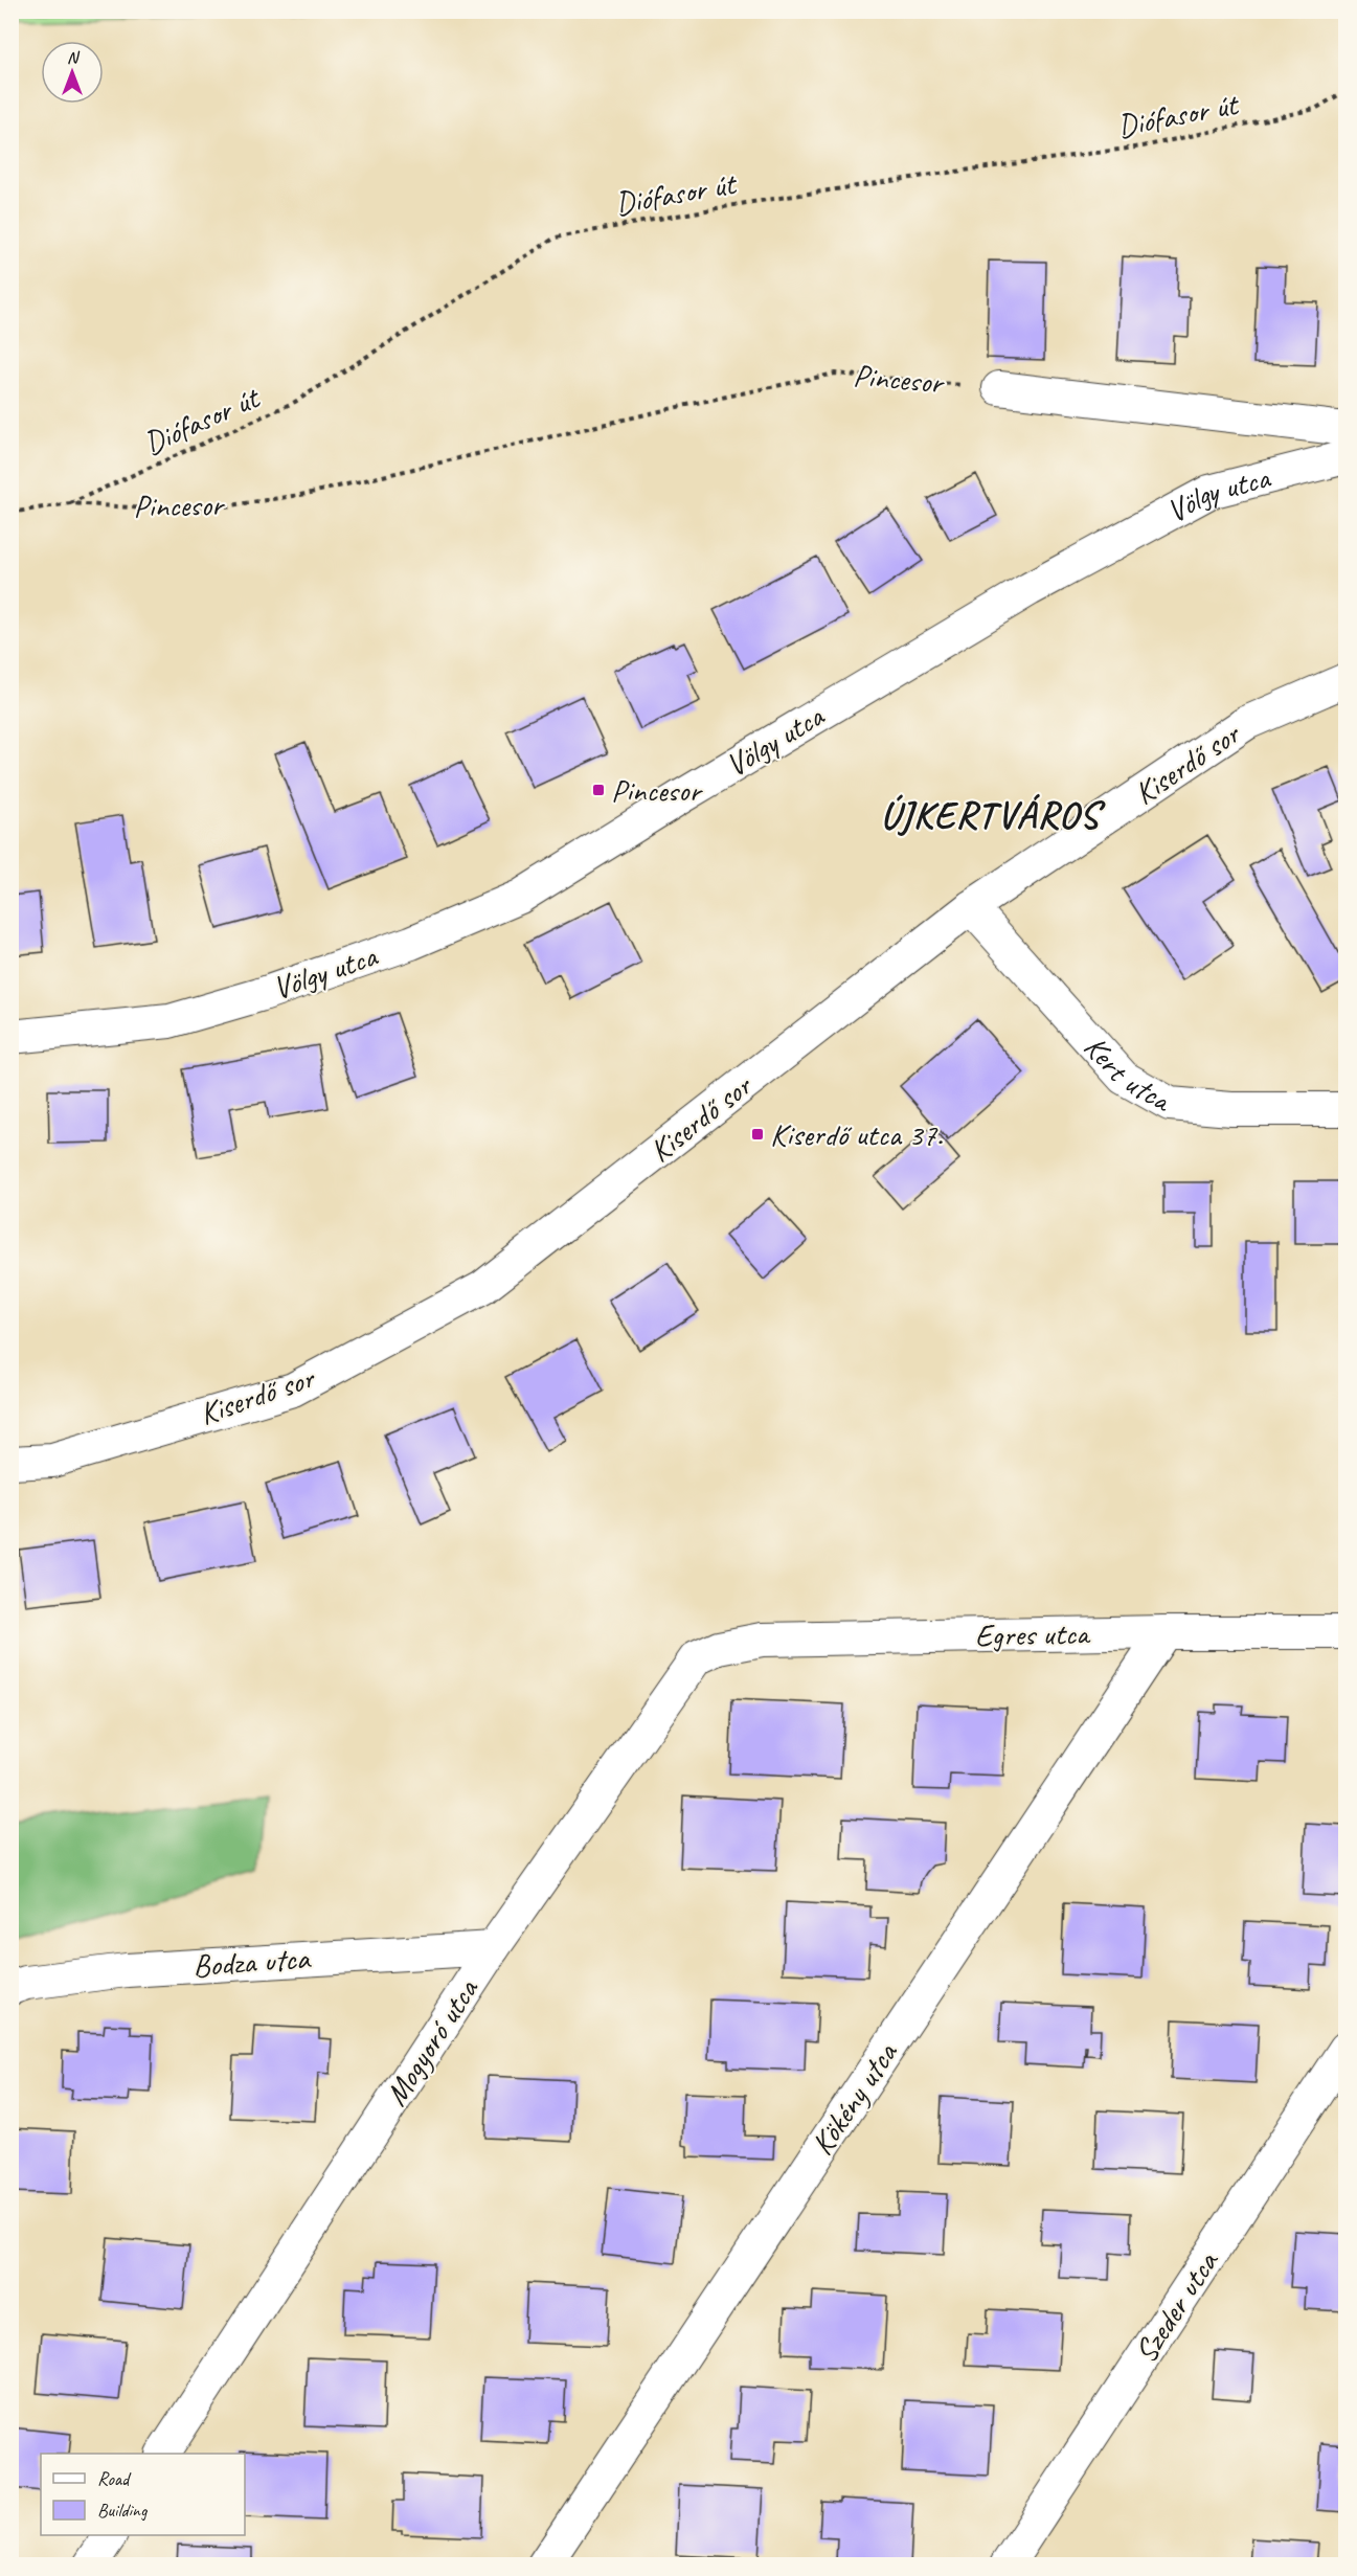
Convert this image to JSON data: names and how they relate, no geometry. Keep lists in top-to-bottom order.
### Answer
{
  "streets": {
    "street": [
      "Völgy utca",
      "Kiserdő sor",
      "Kert utca",
      "Egres utca",
      "Bodza utca",
      "Mogyoró utca",
      "Kökény utca",
      "Szeder utca"
    ],
    "path": ["Diófasor út", "Pincesor"]
  },
  "crossings": [
    ["Diófasor út", "Pincesor"],
    ["Kiserdő sor", "Kert utca"],
    ["Egres utca", "Mogyoró utca"],
    ["Egres utca", "Kökény utca"],
    ["Bodza utca", "Mogyoró utca"]
  ],
  "districts": ["ÚJKERTVÁROS"],
  "places": {
    "transit": ["Pincesor", "Kiserdő utca 37."]
  },
  "legend": ["Road", "Building"],
  "north": "top"
}
